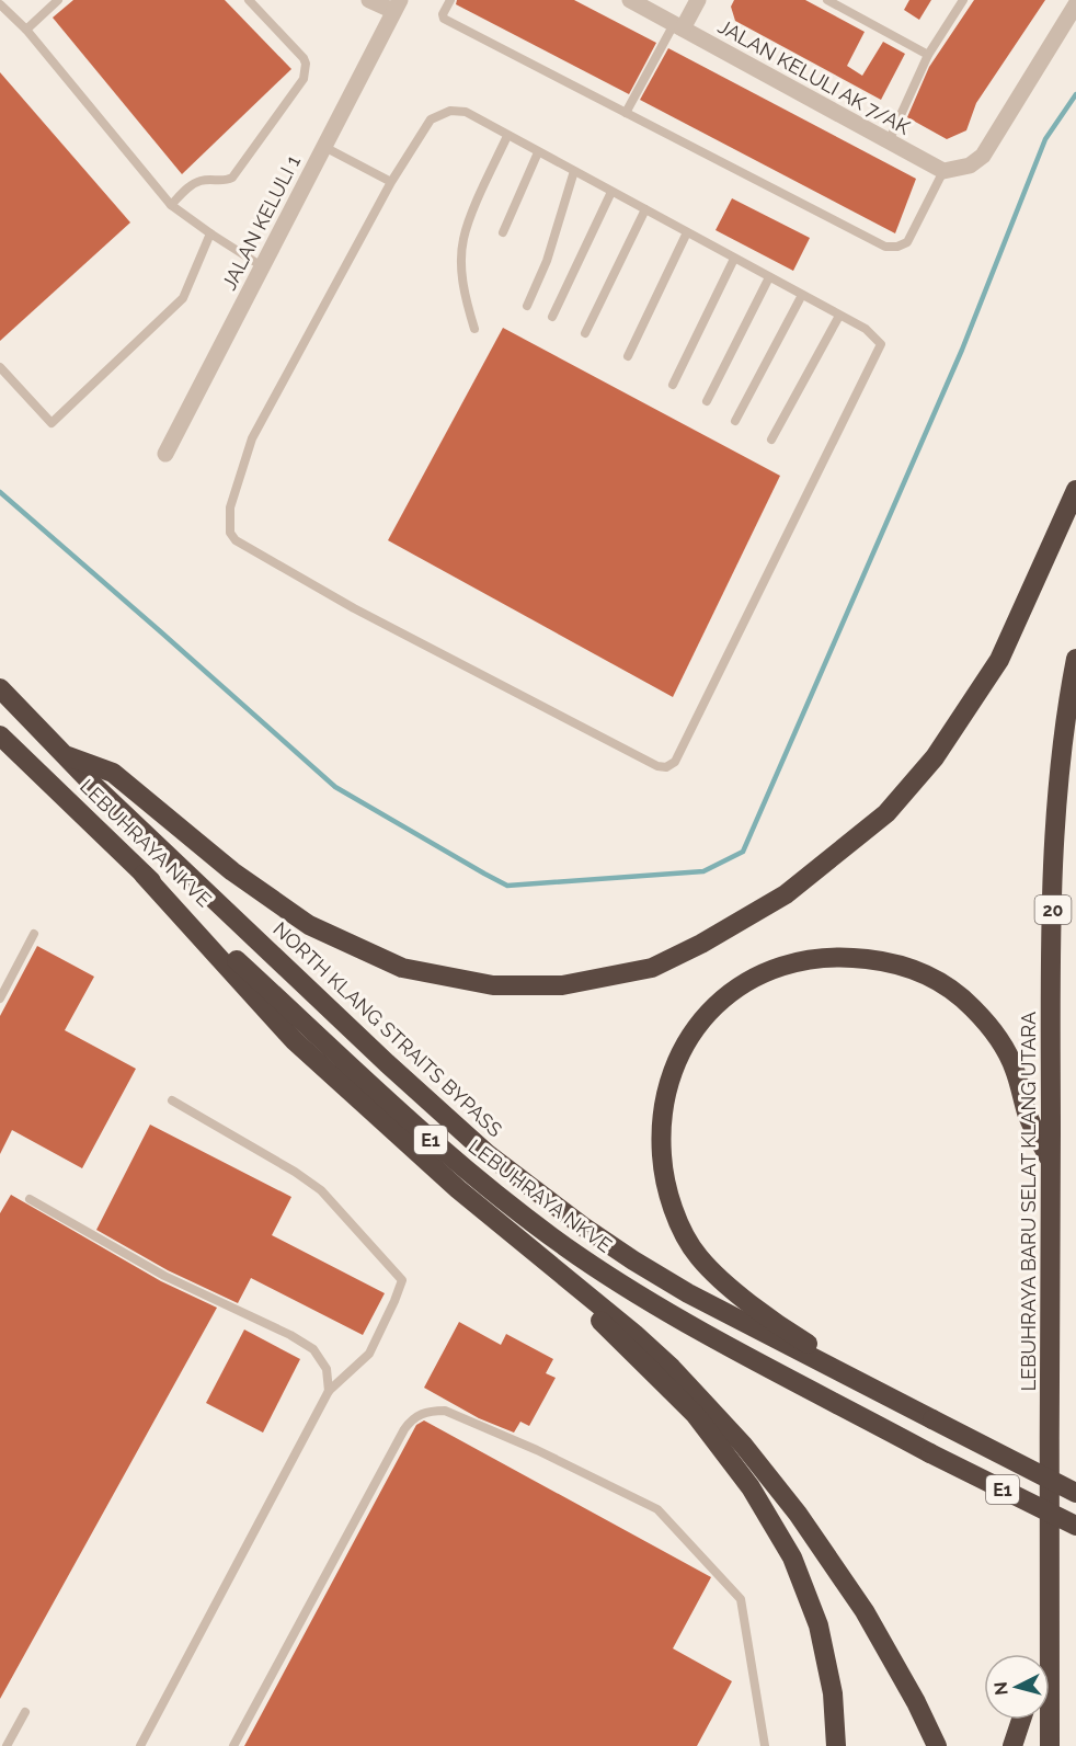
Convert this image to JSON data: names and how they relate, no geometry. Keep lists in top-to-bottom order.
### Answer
{
  "streets": {
    "highway": [
      "LEBUHRAYA NKVE",
      "20",
      "NORTH KLANG STRAITS BYPASS",
      "E1",
      "LEBUHRAYA BARU SELAT KLANG UTARA"
    ],
    "street": ["JALAN KELULI AK 7/AK", "JALAN KELULI 1"]
  },
  "north": "left"
}
